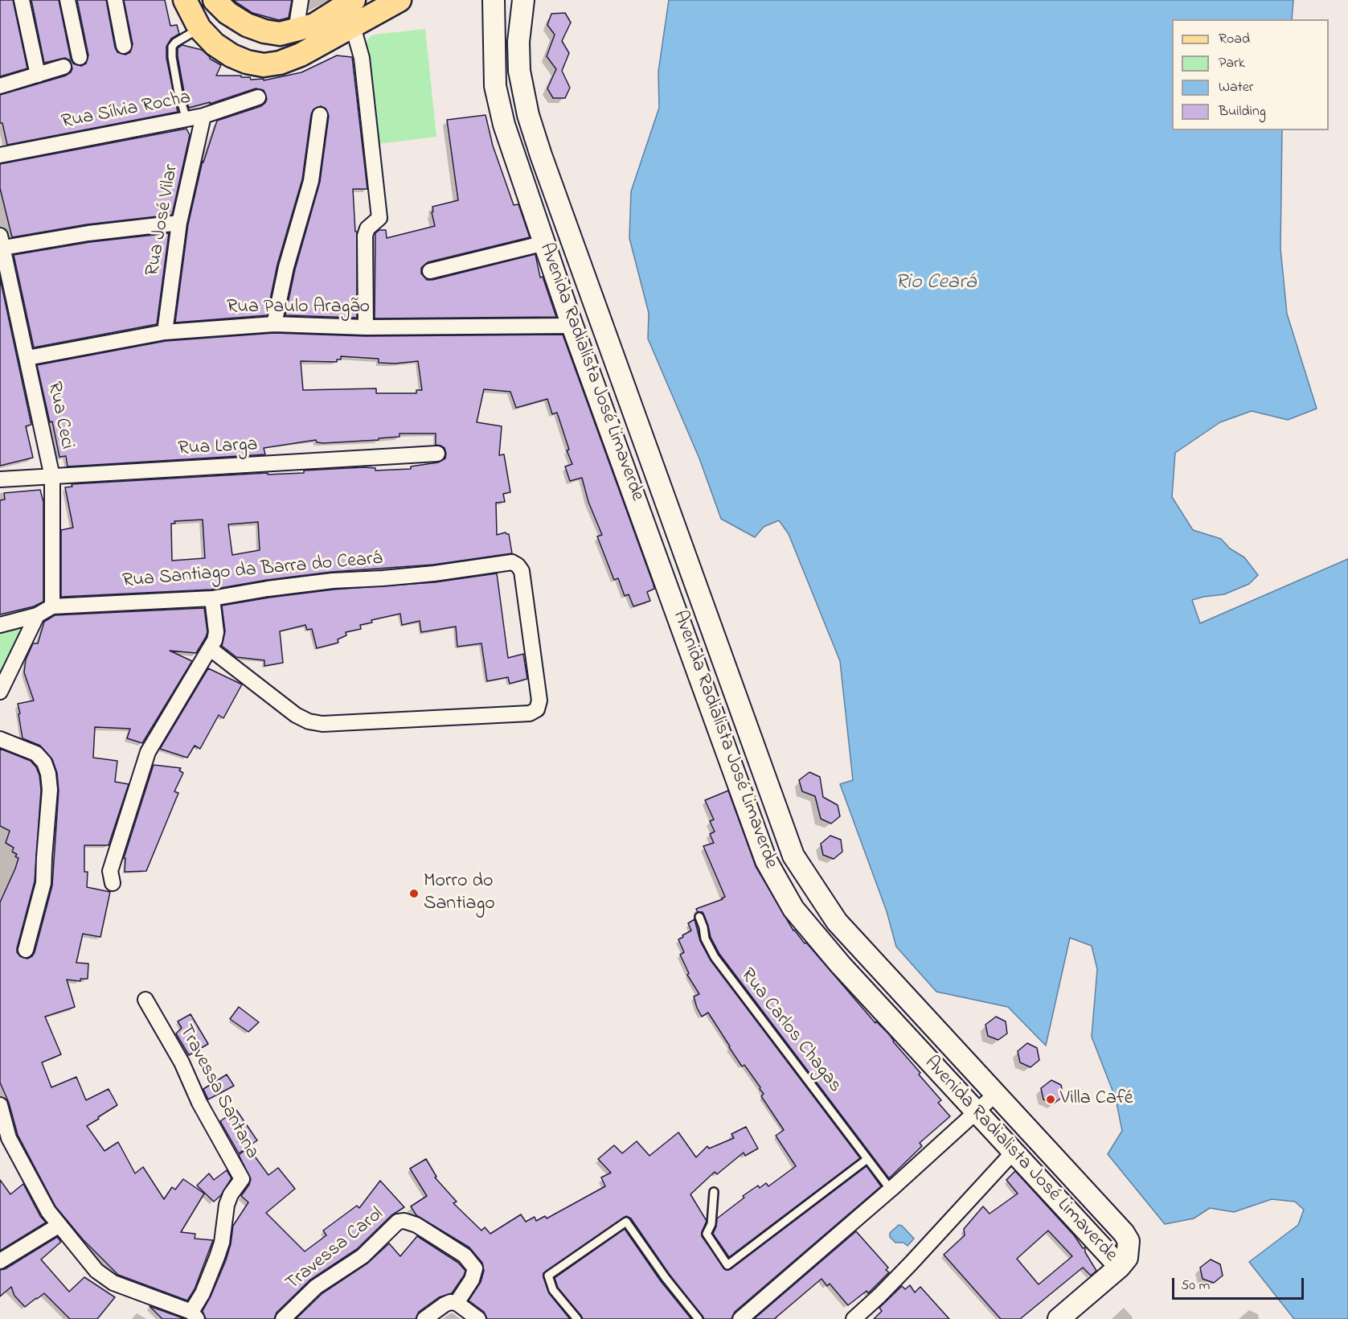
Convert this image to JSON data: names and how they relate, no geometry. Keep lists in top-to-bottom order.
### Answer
{
  "streets": {
    "main road": ["Avenida Radialista José Limaverde"],
    "street": [
      "Rua Sílvia Rocha",
      "Rua José Vilar",
      "Rua Paulo Aragão",
      "Rua Ceci",
      "Rua Larga",
      "Rua Santiago da Barra do Ceará",
      "Travessa Santana",
      "Travessa Carol"
    ],
    "lane": ["Rua Carlos Chagas"]
  },
  "crossings": [
    ["Rua Sílvia Rocha", "Rua José Vilar"],
    ["Rua José Vilar", "Rua Paulo Aragão"],
    ["Rua Paulo Aragão", "Avenida Radialista José Limaverde"],
    ["Rua Paulo Aragão", "Rua Ceci"],
    ["Rua Ceci", "Rua Larga"],
    ["Rua Ceci", "Rua Santiago da Barra do Ceará"]
  ],
  "water": ["Rio Ceará"],
  "places": ["Morro do Santiago", "Villa Café"],
  "legend": [
    "Road",
    "Park",
    "Water",
    "Building"
  ],
  "scale_bar": "50 m"
}
